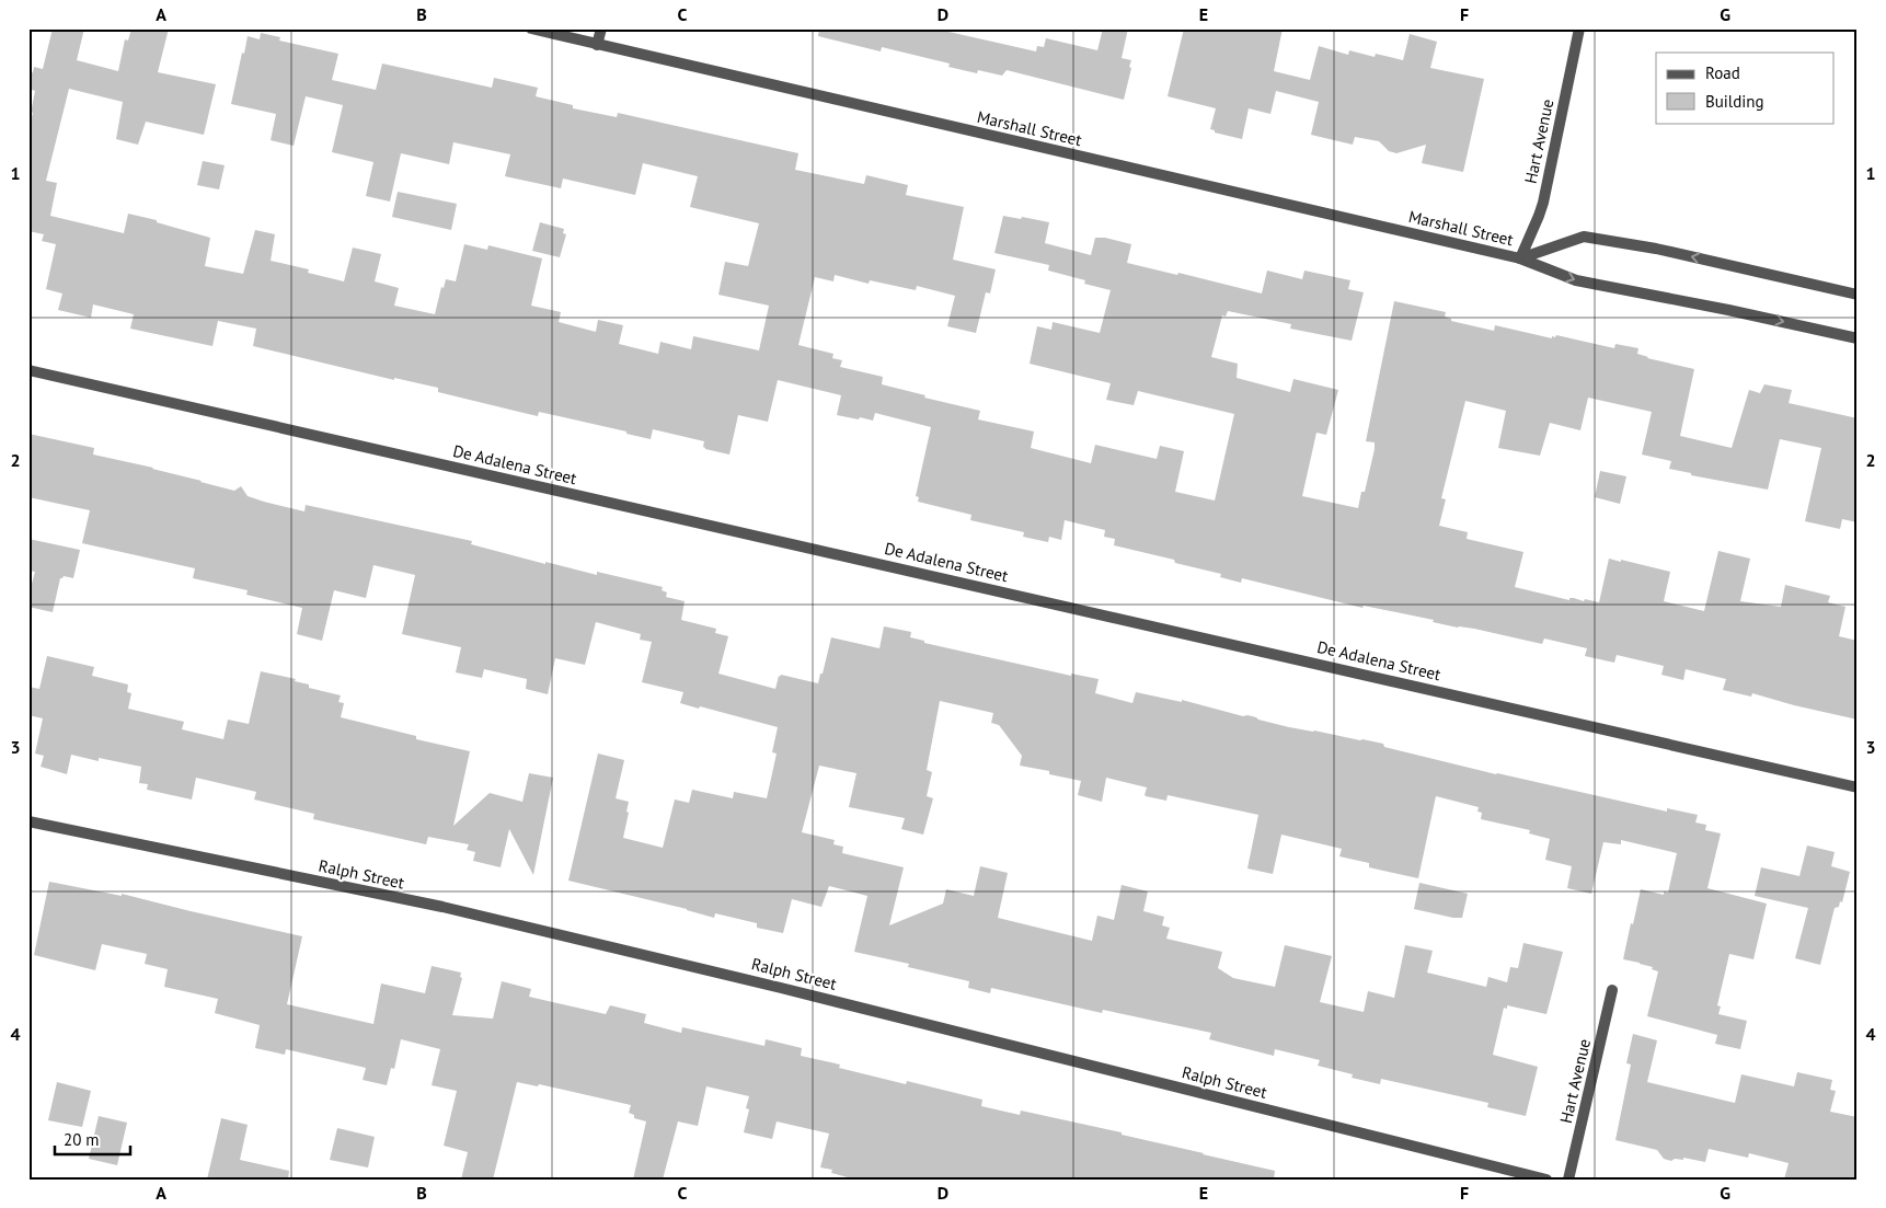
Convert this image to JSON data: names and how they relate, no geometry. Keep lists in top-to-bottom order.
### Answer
{
  "streets": {
    "street": [
      "Marshall Street",
      "Hart Avenue",
      "De Adalena Street",
      "Ralph Street"
    ]
  },
  "crossings": [
    ["Marshall Street", "Hart Avenue"]
  ],
  "legend": ["Road", "Building"],
  "scale_bar": "20 m",
  "grid": {
    "columns": [
      "A",
      "B",
      "C",
      "D",
      "E",
      "F",
      "G"
    ],
    "rows": [
      "1",
      "2",
      "3",
      "4"
    ]
  }
}
